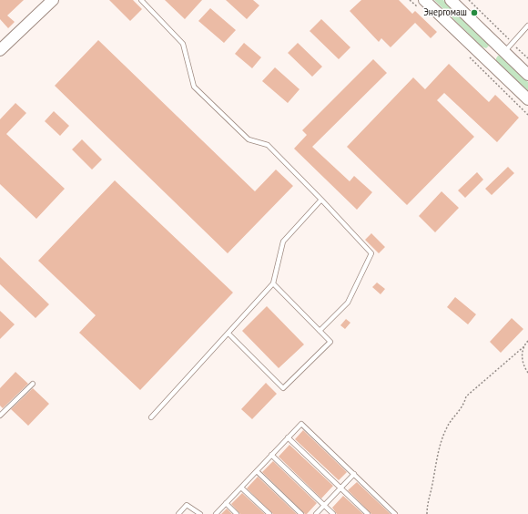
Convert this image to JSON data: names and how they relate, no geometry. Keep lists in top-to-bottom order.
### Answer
{
  "places": ["Энергомаш"]
}
